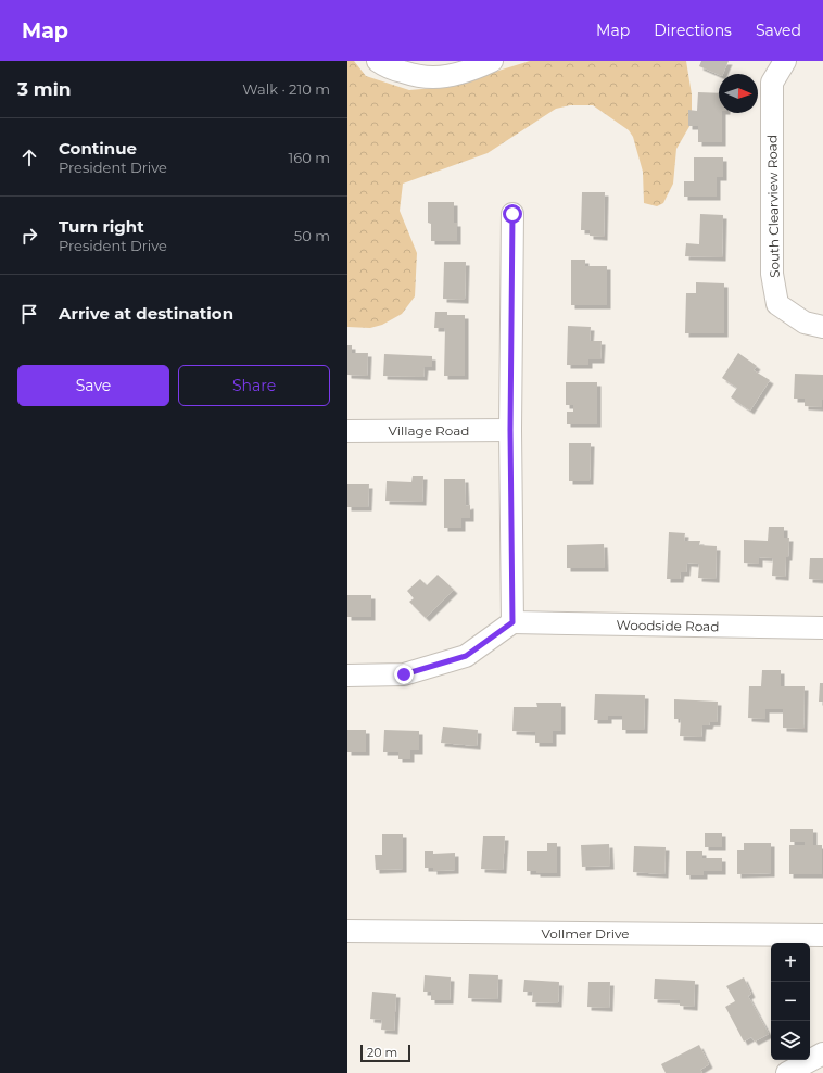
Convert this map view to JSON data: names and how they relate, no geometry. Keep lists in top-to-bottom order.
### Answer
{
  "streets": {
    "street": [
      "South Clearview Road",
      "Village Road",
      "Woodside Road",
      "Vollmer Drive"
    ]
  },
  "scale_bar": "20 m",
  "north": "right",
  "page": {
    "header": "Map",
    "nav": ["Map", "Directions", "Saved"],
    "heading": ["3 min", "Walk · 210 m"],
    "list": [
      ["Continue", "President Drive", "160 m"],
      ["Turn right", "President Drive", "50 m"],
      "Arrive at destination"
    ],
    "buttons": ["Save", "Share"],
    "map_buttons": ["+", "−"],
    "scale": "20 m"
  }
}
